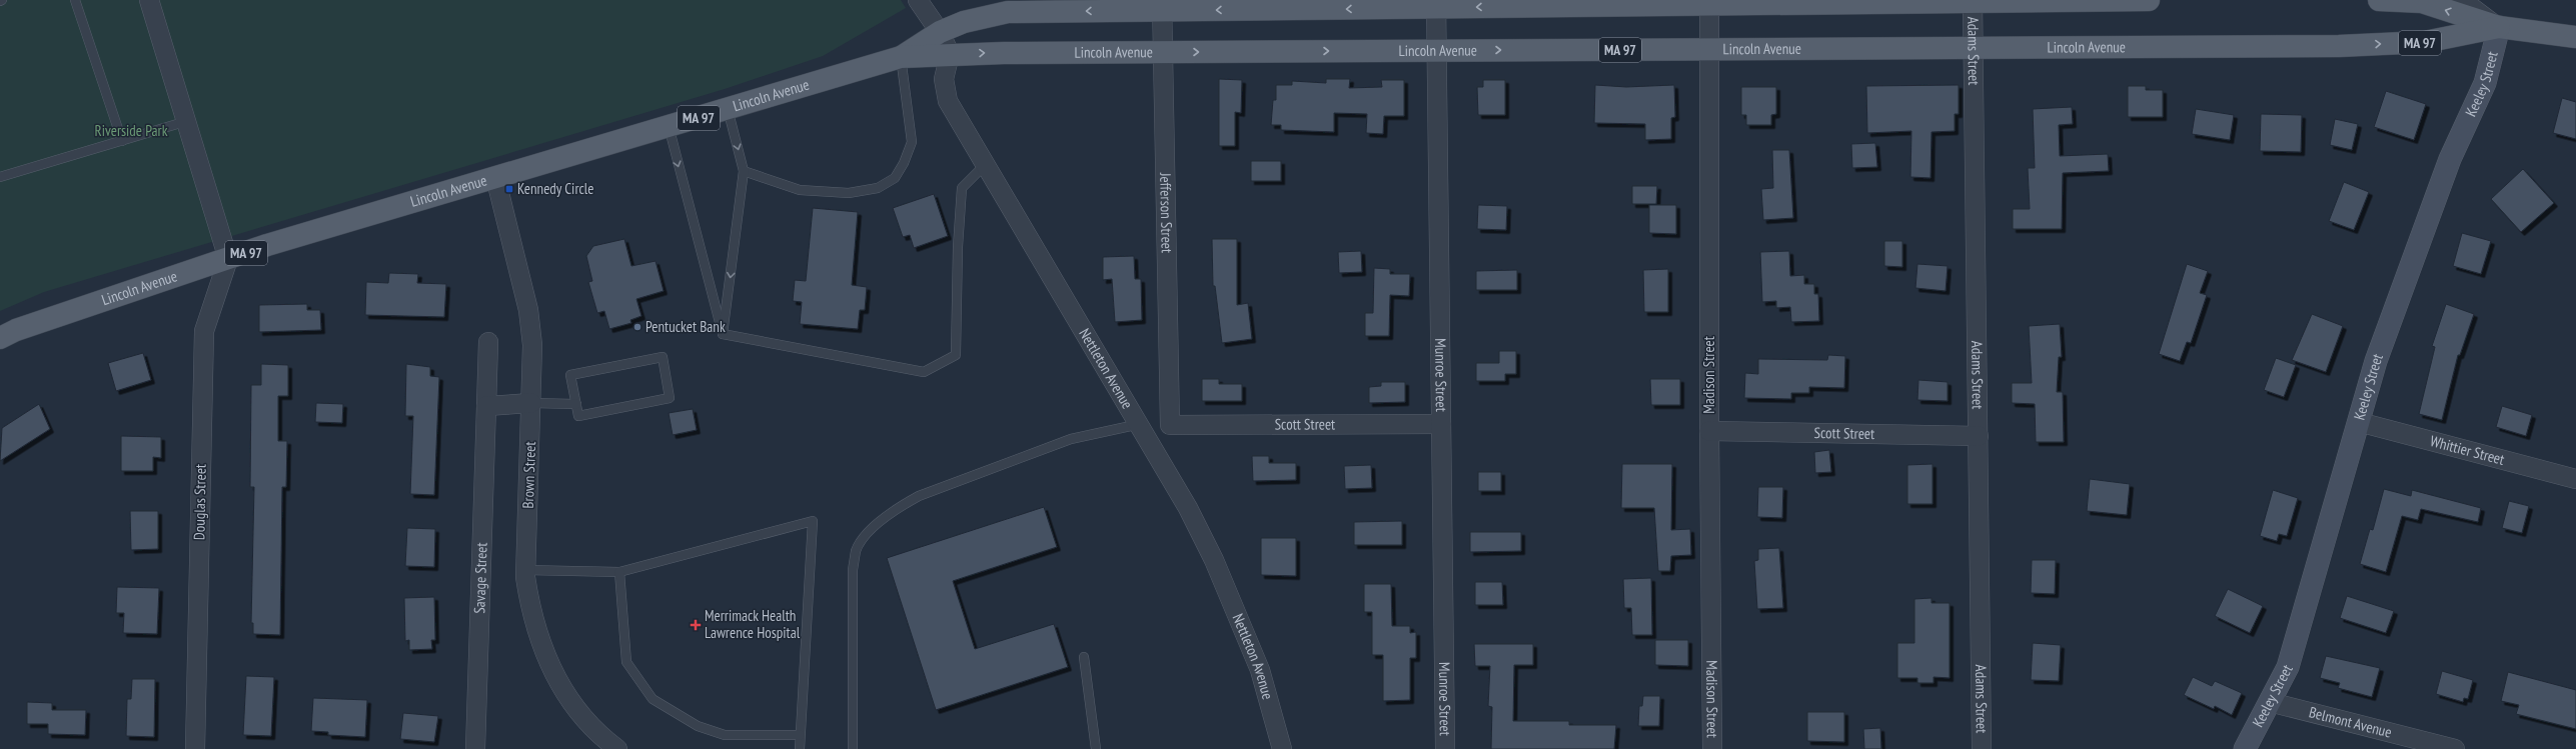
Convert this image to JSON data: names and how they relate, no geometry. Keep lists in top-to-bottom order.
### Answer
{
  "streets": {
    "main road": ["MA 97", "Lincoln Avenue"],
    "street": [
      "Adams Street",
      "Keeley Street",
      "Jefferson Street",
      "Nettleton Avenue",
      "Munroe Street",
      "Madison Street",
      "Scott Street",
      "Whittier Street",
      "Brown Street",
      "Douglas Street",
      "Savage Street",
      "Belmont Avenue"
    ]
  },
  "crossings": [
    ["MA 97", "Lincoln Avenue"],
    ["MA 97", "Keeley Street"],
    ["Lincoln Avenue", "Adams Street"],
    ["Lincoln Avenue", "Keeley Street"],
    ["Lincoln Avenue", "Jefferson Street"],
    ["Lincoln Avenue", "Nettleton Avenue"],
    ["Lincoln Avenue", "Munroe Street"],
    ["Lincoln Avenue", "Madison Street"],
    ["Lincoln Avenue", "Brown Street"],
    ["Lincoln Avenue", "Douglas Street"],
    ["Adams Street", "Scott Street"],
    ["Keeley Street", "Whittier Street"],
    ["Keeley Street", "Belmont Avenue"],
    ["Jefferson Street", "Scott Street"],
    ["Munroe Street", "Scott Street"],
    ["Madison Street", "Scott Street"]
  ],
  "parks": ["Riverside Park"],
  "places": {
    "transit": ["Kennedy Circle"],
    "other": ["Pentucket Bank"],
    "health": ["Merrimack Health Lawrence Hospital"]
  }
}
